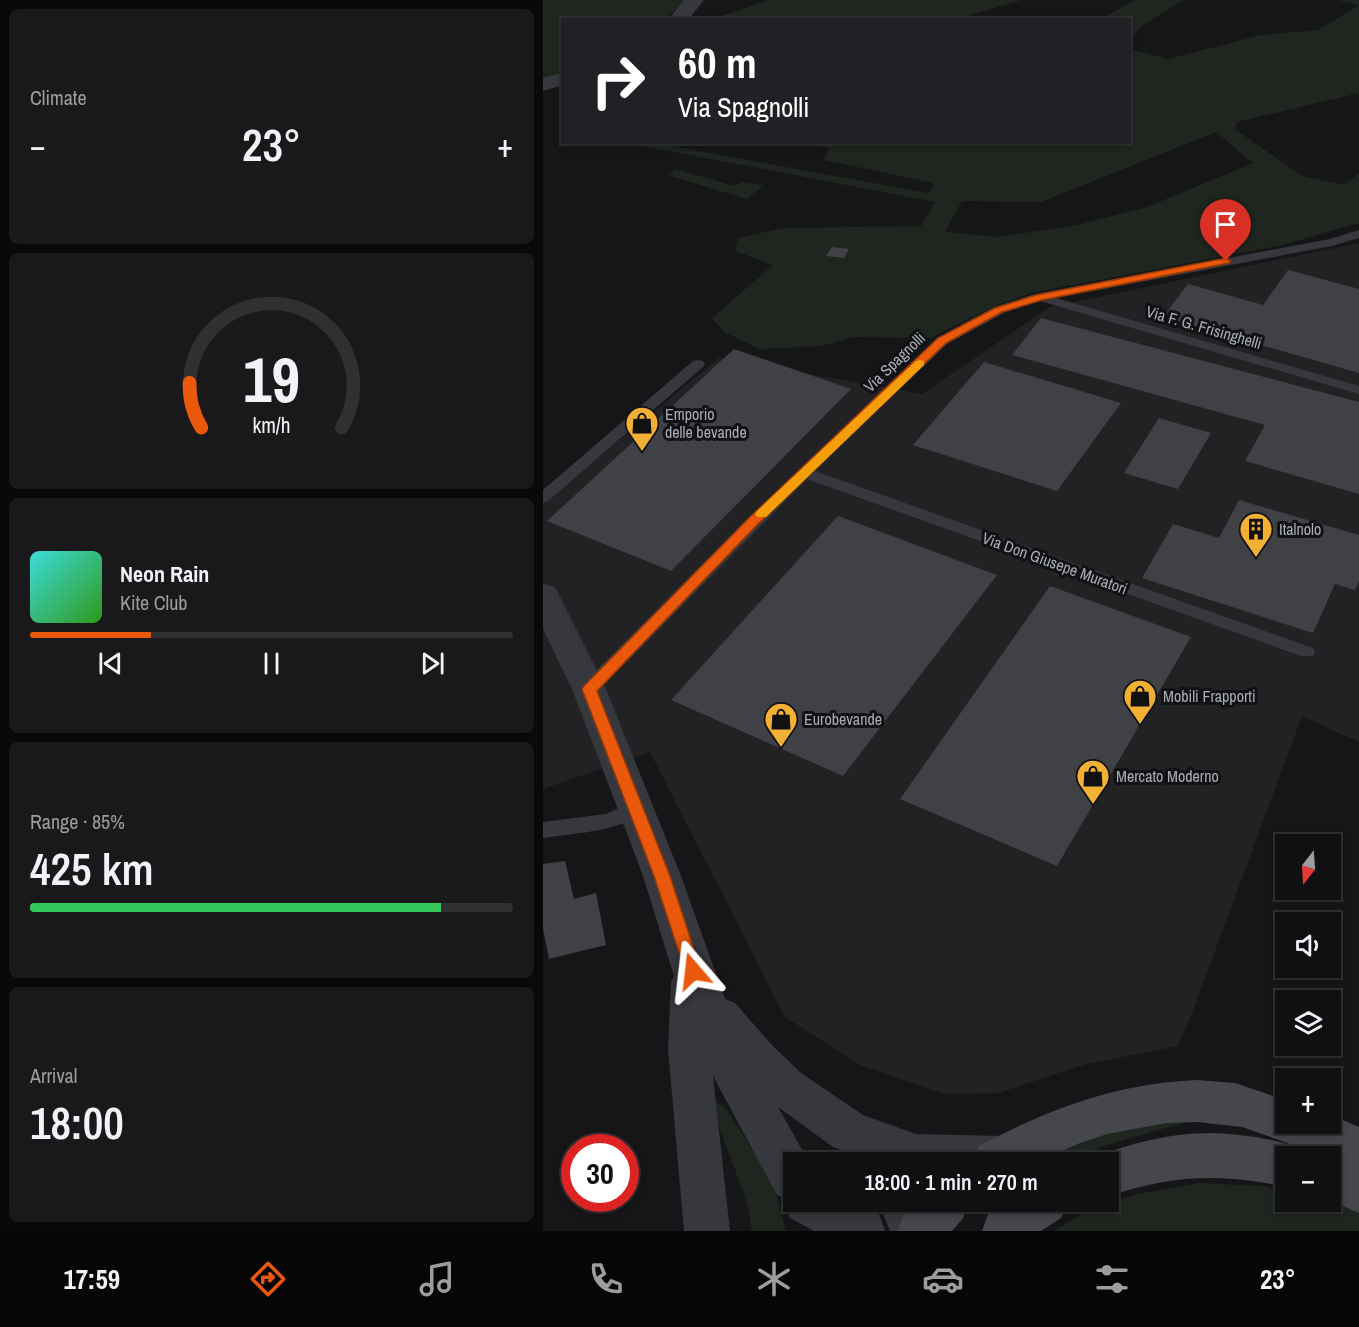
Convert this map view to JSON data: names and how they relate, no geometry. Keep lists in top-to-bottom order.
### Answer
{
  "streets": {
    "lane": ["Via F. G. Frisinghelli", "Via Spagnolli", "Via Don Giusepe Muratori"]
  },
  "crossings": [
    ["Via F. G. Frisinghelli", "Via Spagnolli"],
    ["Via Spagnolli", "Via Don Giusepe Muratori"]
  ],
  "places": {
    "shop": [
      "Emporio delle bevande",
      "Mobili Frapporti",
      "Eurobevande",
      "Mercato Moderno"
    ],
    "building": ["Italnolo"]
  },
  "north": "bottom",
  "page": {
    "tile": [
      "Climate",
      ["Range · 85%", "425 km"],
      ["Arrival", "18:00"]
    ],
    "turn": ["60 m", "Via Spagnolli"],
    "heat": ["−", "23°", "+"],
    "song": ["Neon Rain", "Kite Club"],
    "map_buttons": ["+", "−"],
    "limit": "30",
    "trip": "18:00 · 1 min · 270 m",
    "tabs": ["17:59", "23°"],
    "gauge": ["19", "km/h"]
  }
}
